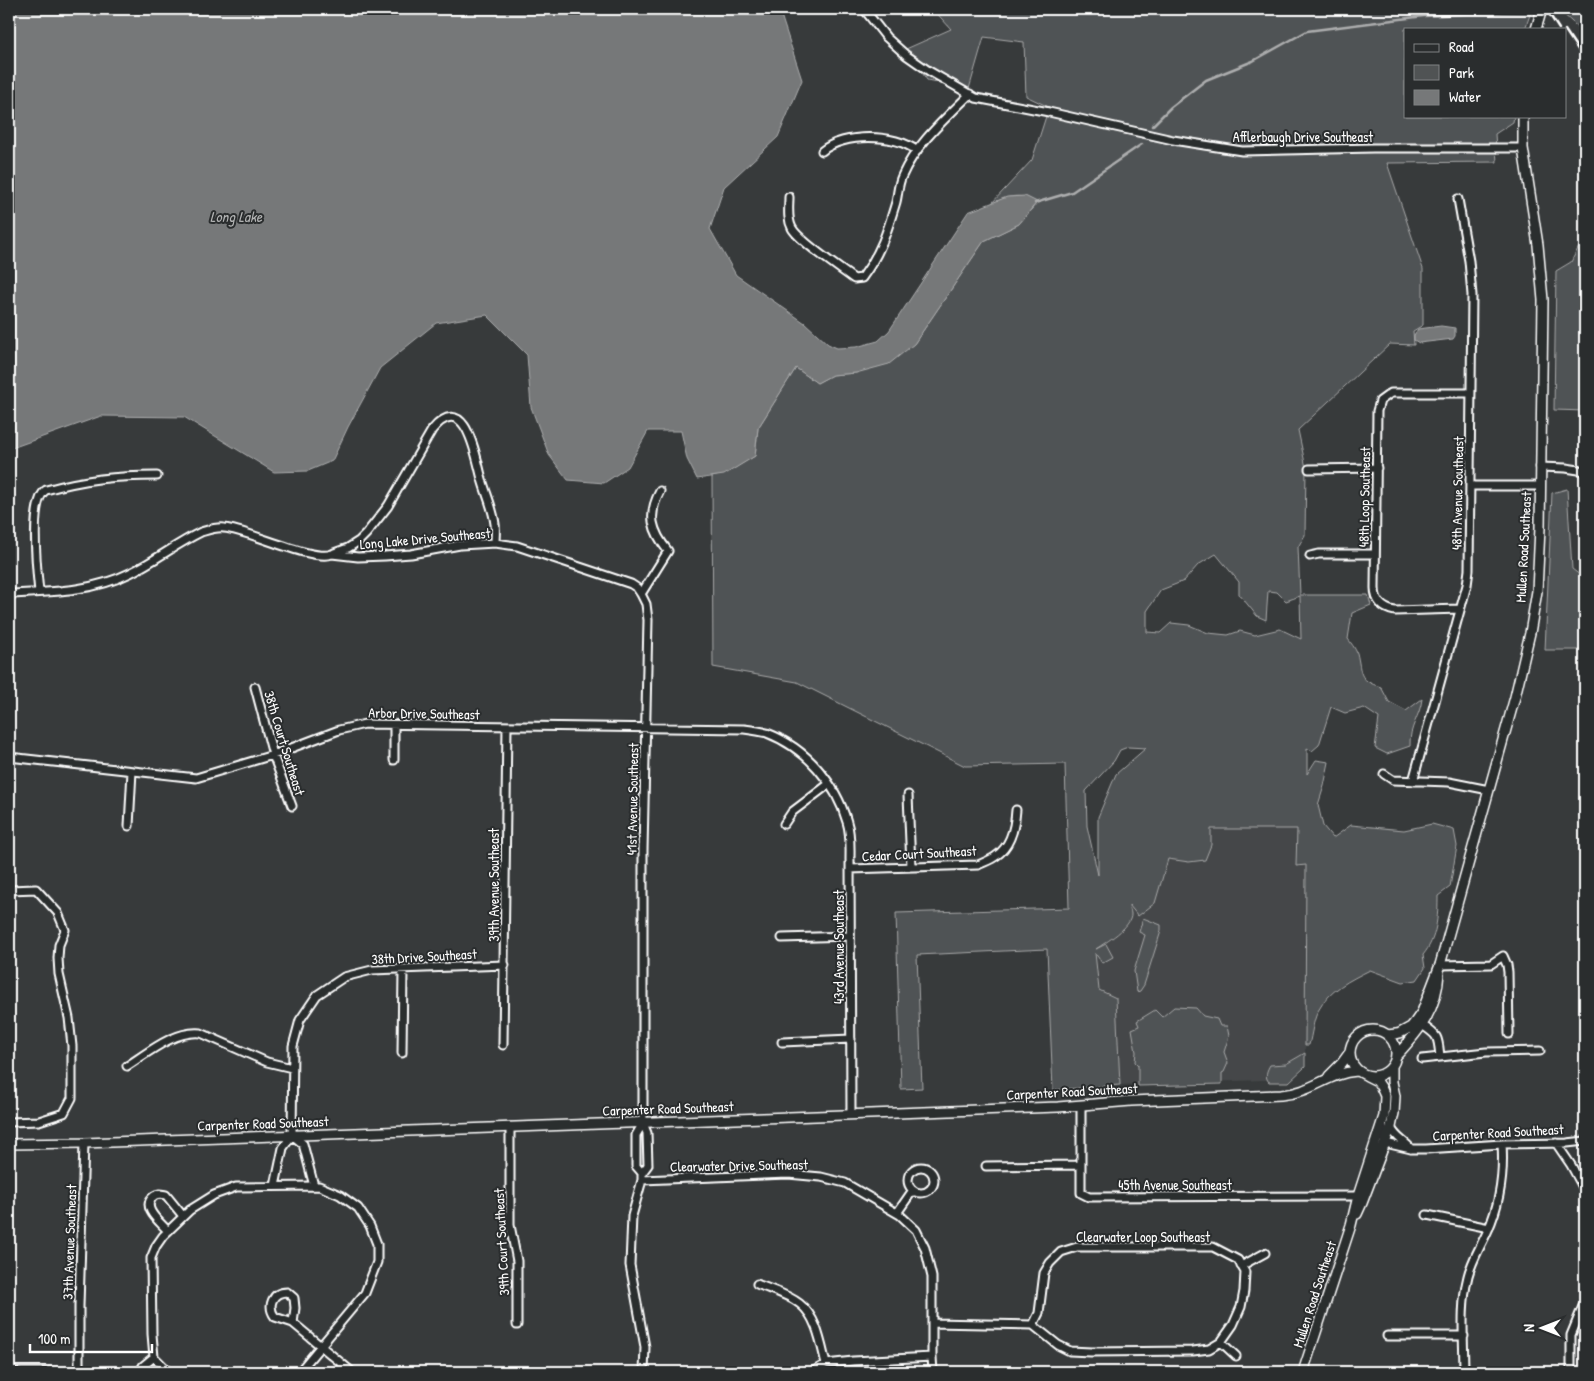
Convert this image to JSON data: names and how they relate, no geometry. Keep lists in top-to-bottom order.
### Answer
{
  "streets": {
    "street": [
      "Afflerbaugh Drive Southeast",
      "48th Avenue Southeast",
      "48th Loop Southeast",
      "Long Lake Drive Southeast",
      "Mullen Road Southeast",
      "Arbor Drive Southeast",
      "38th Court Southeast",
      "41st Avenue Southeast",
      "Cedar Court Southeast",
      "39th Avenue Southeast",
      "43rd Avenue Southeast",
      "38th Drive Southeast",
      "Carpenter Road Southeast",
      "Clearwater Drive Southeast",
      "45th Avenue Southeast",
      "Clearwater Loop Southeast",
      "37th Avenue Southeast",
      "39th Court Southeast"
    ]
  },
  "crossings": [
    ["Afflerbaugh Drive Southeast", "Mullen Road Southeast"],
    ["48th Avenue Southeast", "48th Loop Southeast"],
    ["Long Lake Drive Southeast", "41st Avenue Southeast"],
    ["Mullen Road Southeast", "Carpenter Road Southeast"],
    ["Mullen Road Southeast", "45th Avenue Southeast"],
    ["Arbor Drive Southeast", "38th Court Southeast"],
    ["Arbor Drive Southeast", "41st Avenue Southeast"],
    ["Arbor Drive Southeast", "39th Avenue Southeast"],
    ["Arbor Drive Southeast", "43rd Avenue Southeast"],
    ["41st Avenue Southeast", "Carpenter Road Southeast"],
    ["41st Avenue Southeast", "Clearwater Drive Southeast"],
    ["Cedar Court Southeast", "43rd Avenue Southeast"],
    ["39th Avenue Southeast", "38th Drive Southeast"],
    ["43rd Avenue Southeast", "Carpenter Road Southeast"],
    ["38th Drive Southeast", "Carpenter Road Southeast"],
    ["Carpenter Road Southeast", "45th Avenue Southeast"],
    ["Carpenter Road Southeast", "37th Avenue Southeast"],
    ["Carpenter Road Southeast", "39th Court Southeast"]
  ],
  "water": ["Long Lake"],
  "legend": ["Road", "Park", "Water"],
  "scale_bar": "100 m",
  "north": "left"
}
